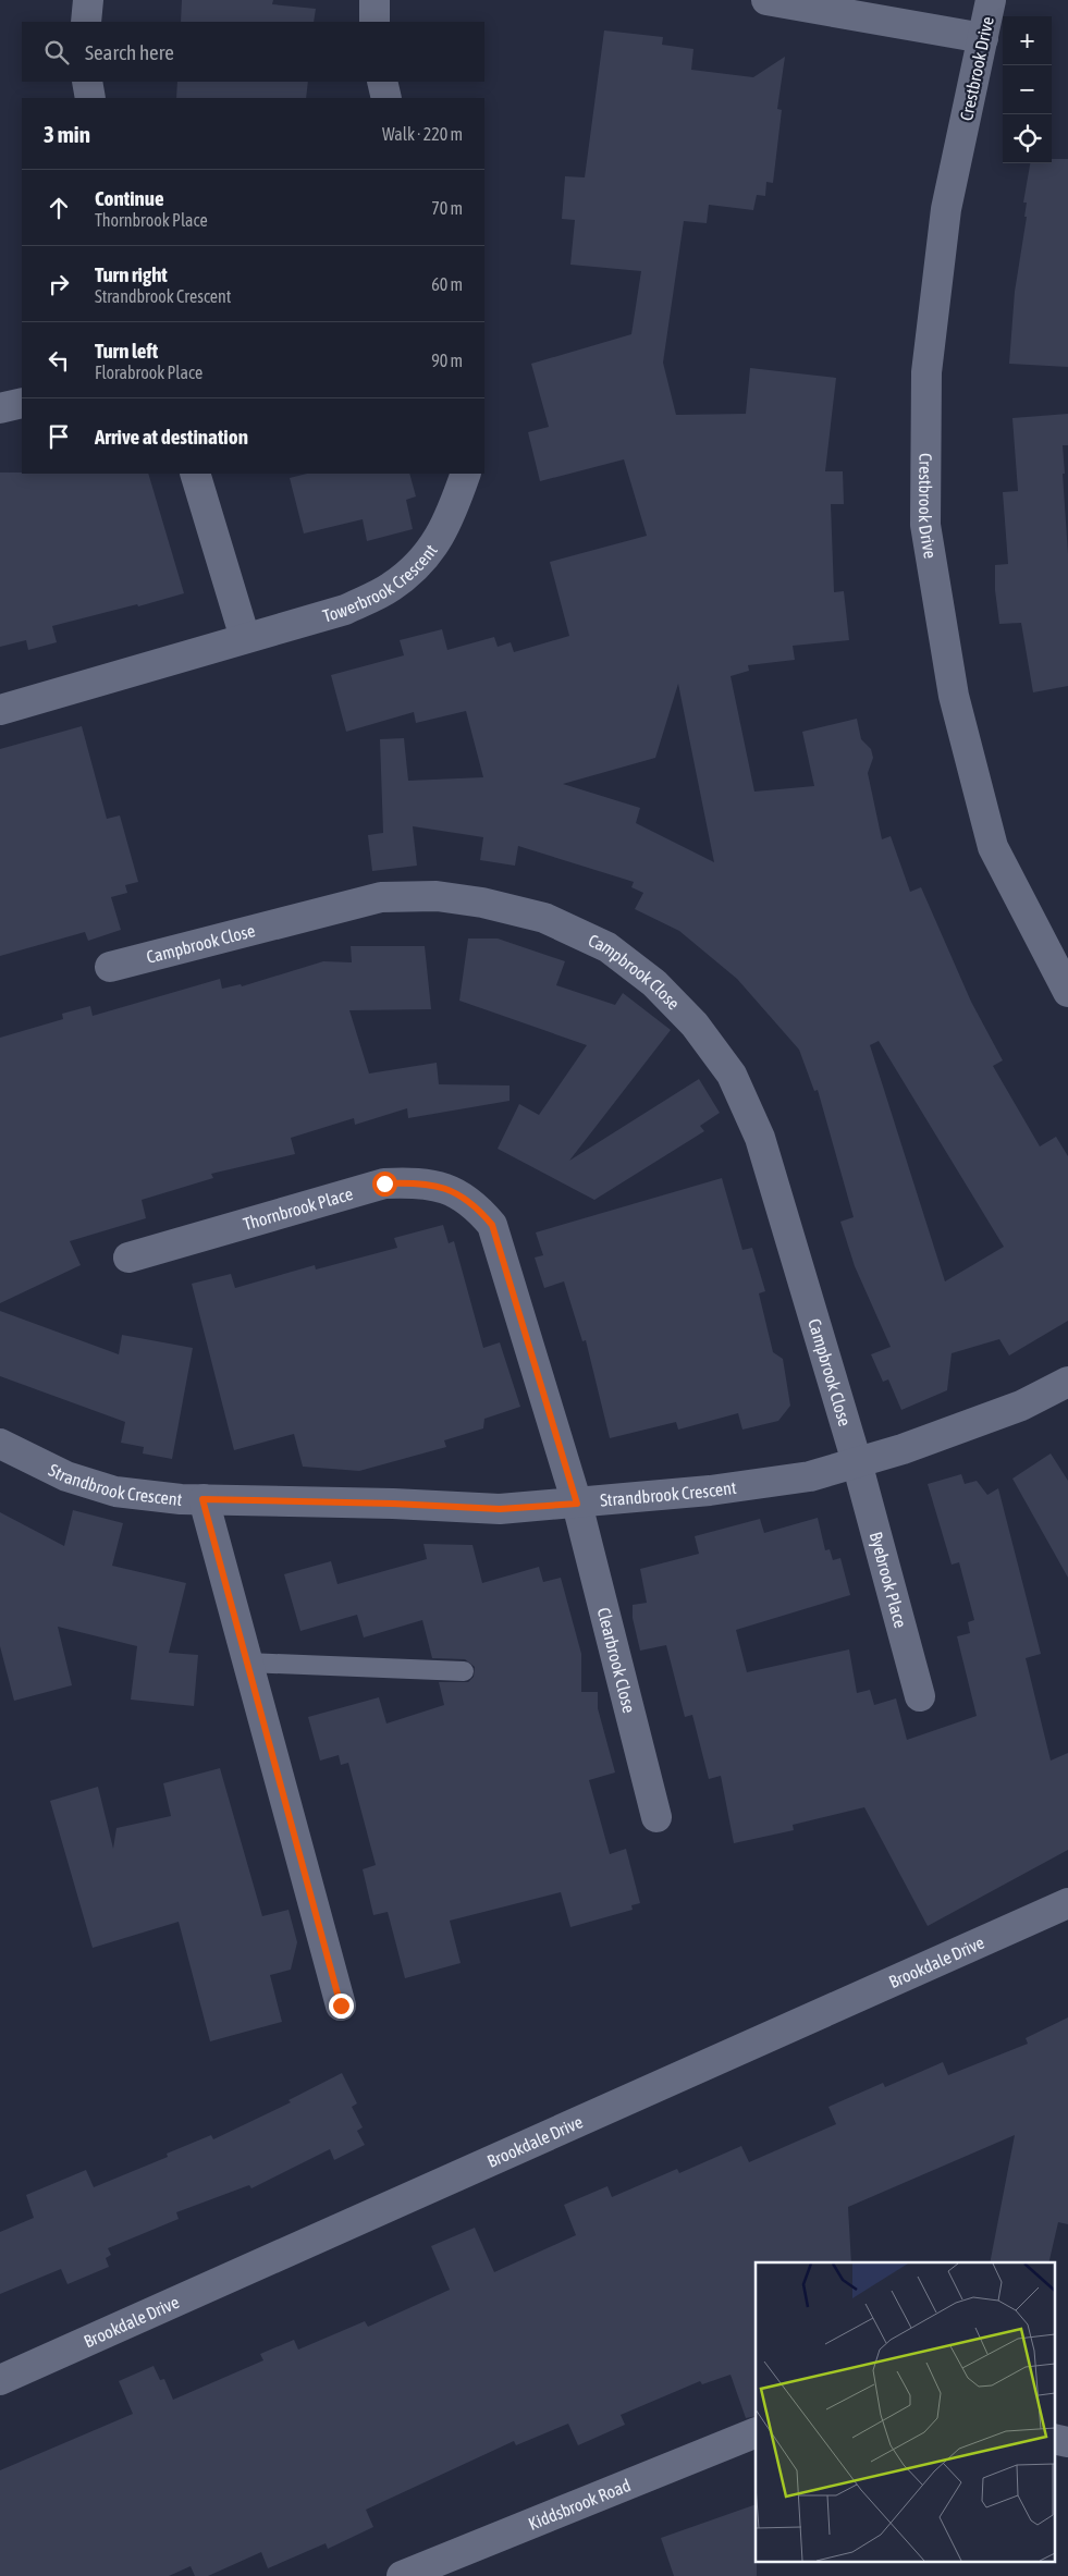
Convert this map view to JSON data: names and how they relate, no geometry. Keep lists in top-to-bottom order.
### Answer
{
  "streets": {
    "street": [
      "Crestbrook Drive",
      "Towerbrook Crescent",
      "Campbrook Close",
      "Thornbrook Place",
      "Strandbrook Crescent",
      "Byebrook Place",
      "Clearbrook Close",
      "Brookdale Drive",
      "Kiddsbrook Road"
    ]
  },
  "crossings": [
    ["Campbrook Close", "Strandbrook Crescent"],
    ["Campbrook Close", "Byebrook Place"],
    ["Thornbrook Place", "Strandbrook Crescent"],
    ["Thornbrook Place", "Clearbrook Close"],
    ["Strandbrook Crescent", "Byebrook Place"],
    ["Strandbrook Crescent", "Clearbrook Close"]
  ],
  "page": {
    "map_buttons": ["+", "−"],
    "search": "Search here",
    "heading": ["3 min", "Walk · 220 m"],
    "list": [
      ["Continue", "Thornbrook Place", "70 m"],
      ["Turn right", "Strandbrook Crescent", "60 m"],
      ["Turn left", "Florabrook Place", "90 m"],
      "Arrive at destination"
    ]
  }
}
